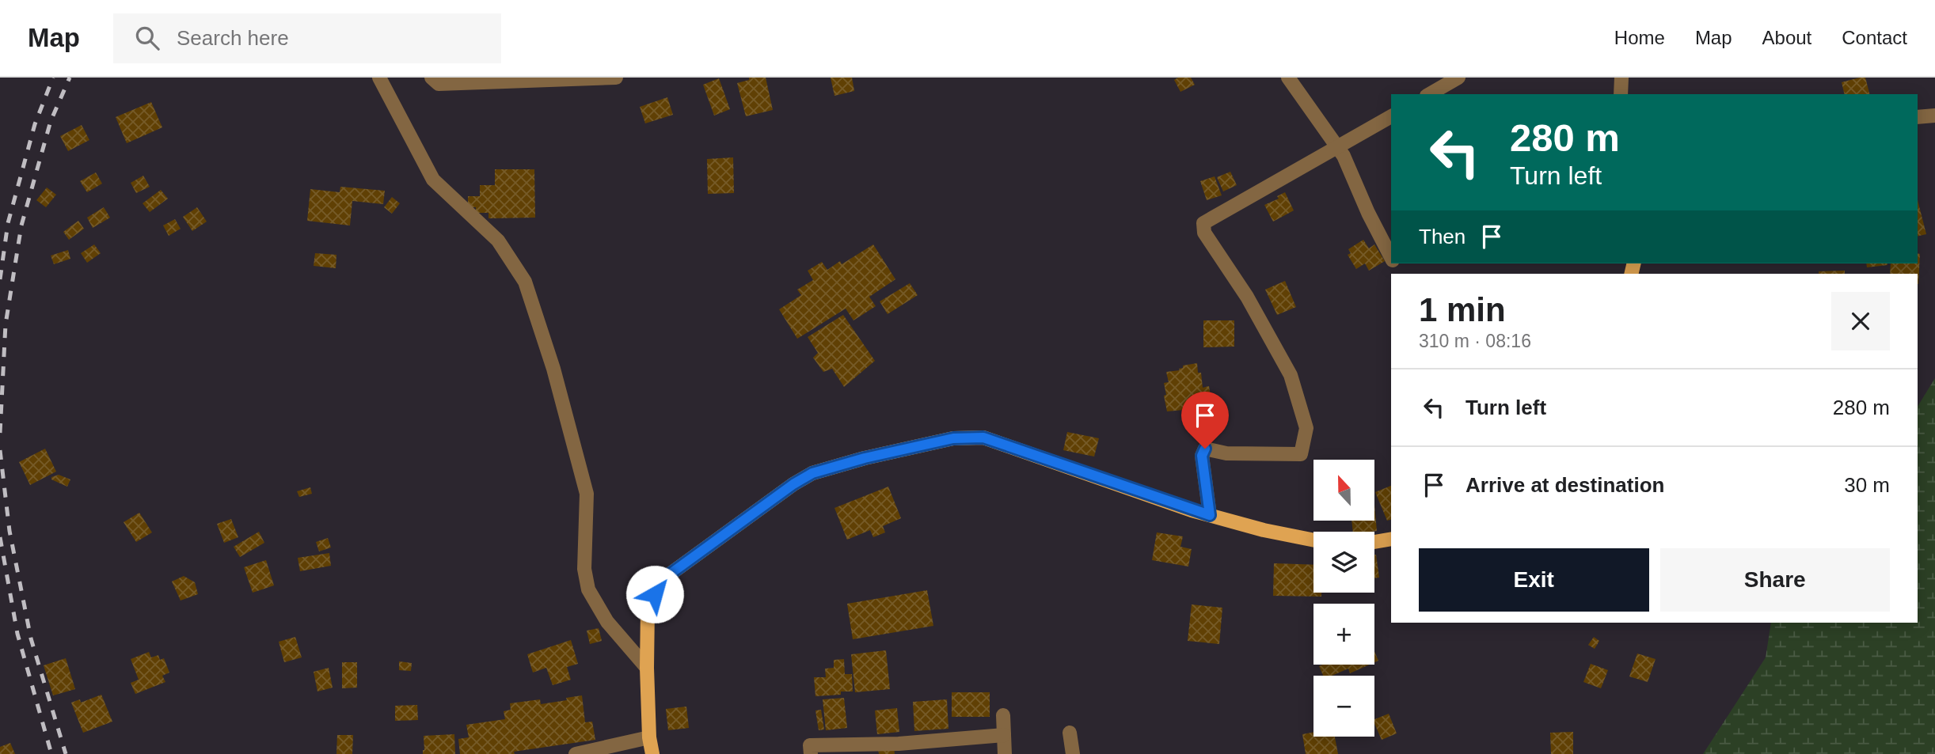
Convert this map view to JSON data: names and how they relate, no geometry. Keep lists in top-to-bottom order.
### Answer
{
  "north": "top",
  "page": {
    "header": "Map",
    "search": "Search here",
    "nav": [
      "Home",
      "Map",
      "About",
      "Contact"
    ],
    "turn": ["280 m", "Turn left"],
    "then": "Then",
    "heading": ["1 min", "310 m · 08:16"],
    "list": [
      {
        "name": "Turn left",
        "value": "280 m"
      },
      {
        "name": "Arrive at destination",
        "value": "30 m"
      }
    ],
    "map_buttons": ["+", "−"],
    "buttons": ["Exit", "Share"]
  }
}
